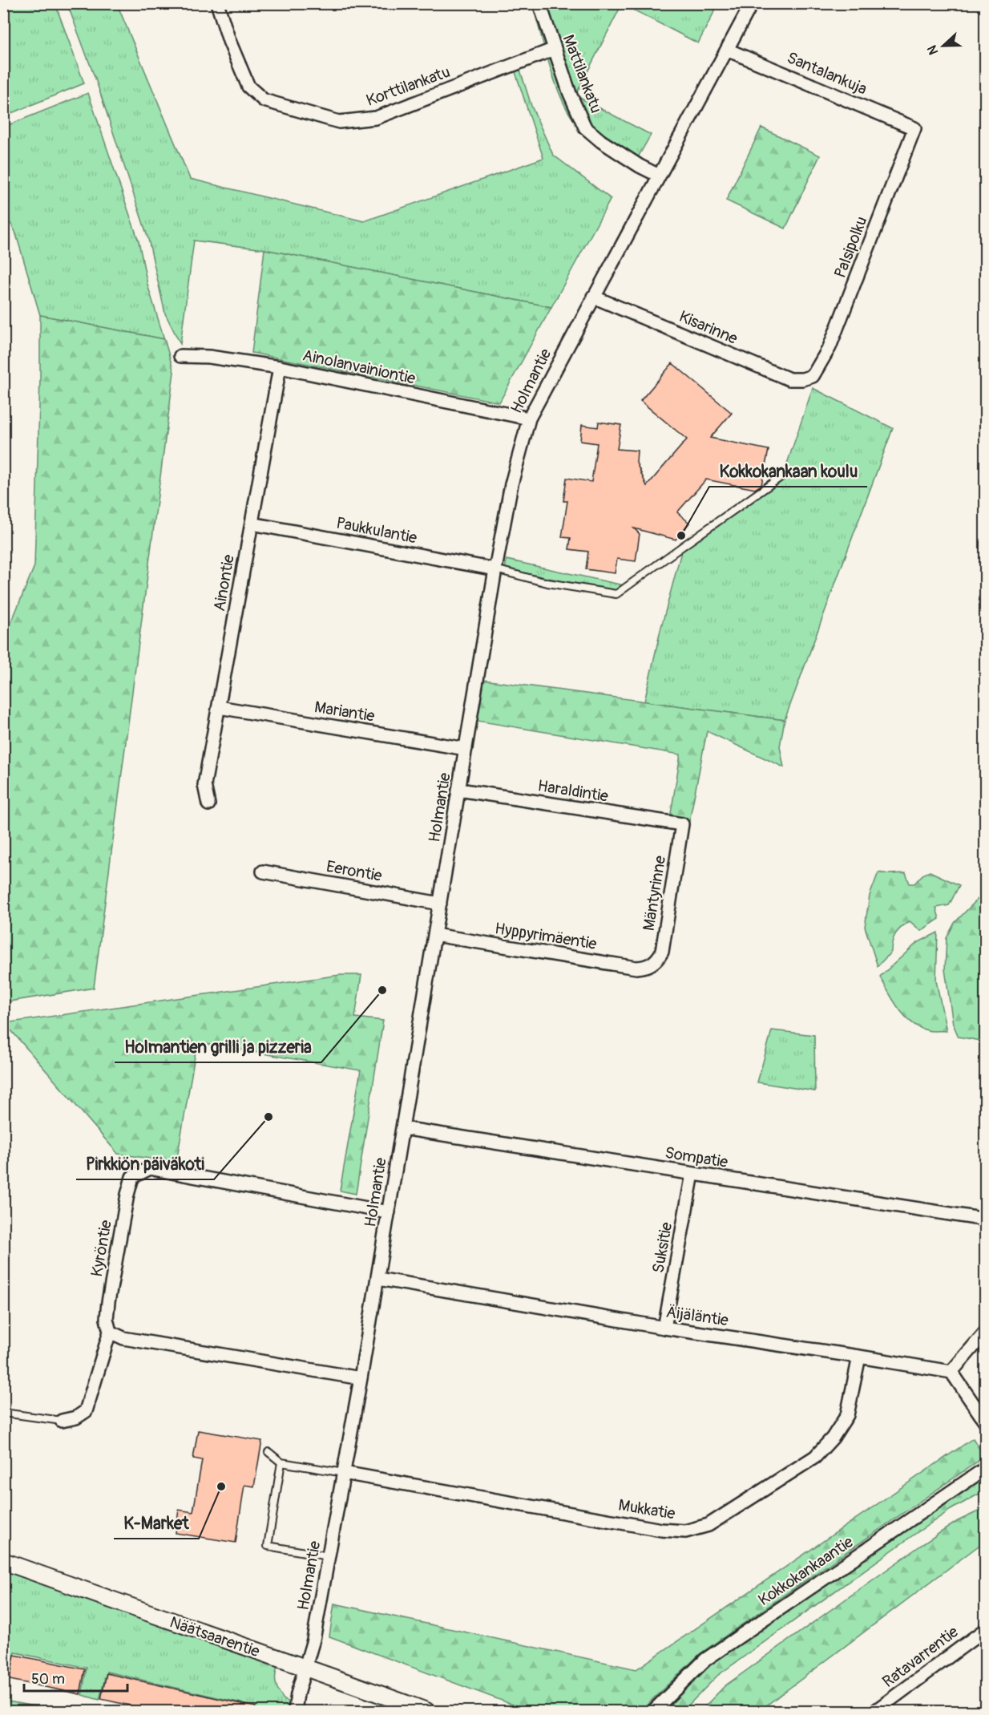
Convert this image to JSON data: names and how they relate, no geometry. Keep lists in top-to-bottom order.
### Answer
{
  "streets": {
    "street": [
      "Santalankuja",
      "Mattilankatu",
      "Korttilankatu",
      "Palsipolku",
      "Kisarinne",
      "Ainolanvainiontie",
      "Holmantie",
      "Paukkulantie",
      "Ainontie",
      "Mariantie",
      "Haraldintie",
      "Eerontie",
      "Mäntyrinne",
      "Hyppyrimäentie",
      "Sompatie",
      "Suksitie",
      "Kyröntie",
      "Äijäläntie",
      "Mukkatie",
      "Kokkokankaantie",
      "Näätsaarentie",
      "Ratavarrentie"
    ]
  },
  "crossings": [
    ["Santalankuja", "Palsipolku"],
    ["Santalankuja", "Holmantie"],
    ["Mattilankatu", "Korttilankatu"],
    ["Mattilankatu", "Holmantie"],
    ["Palsipolku", "Kisarinne"],
    ["Kisarinne", "Holmantie"],
    ["Ainolanvainiontie", "Holmantie"],
    ["Ainolanvainiontie", "Ainontie"],
    ["Holmantie", "Paukkulantie"],
    ["Holmantie", "Mariantie"],
    ["Holmantie", "Haraldintie"],
    ["Holmantie", "Eerontie"],
    ["Holmantie", "Hyppyrimäentie"],
    ["Holmantie", "Sompatie"],
    ["Holmantie", "Kyröntie"],
    ["Holmantie", "Äijäläntie"],
    ["Holmantie", "Mukkatie"],
    ["Holmantie", "Näätsaarentie"],
    ["Paukkulantie", "Ainontie"],
    ["Ainontie", "Mariantie"],
    ["Haraldintie", "Mäntyrinne"],
    ["Mäntyrinne", "Hyppyrimäentie"],
    ["Sompatie", "Suksitie"],
    ["Suksitie", "Äijäläntie"],
    ["Äijäläntie", "Mukkatie"]
  ],
  "places": [
    "Kokkokankaan koulu",
    "Holmantien grilli ja pizzeria",
    "Pirkkiön päiväkoti",
    "K-Market"
  ],
  "scale_bar": "50 m",
  "north": "left"
}
